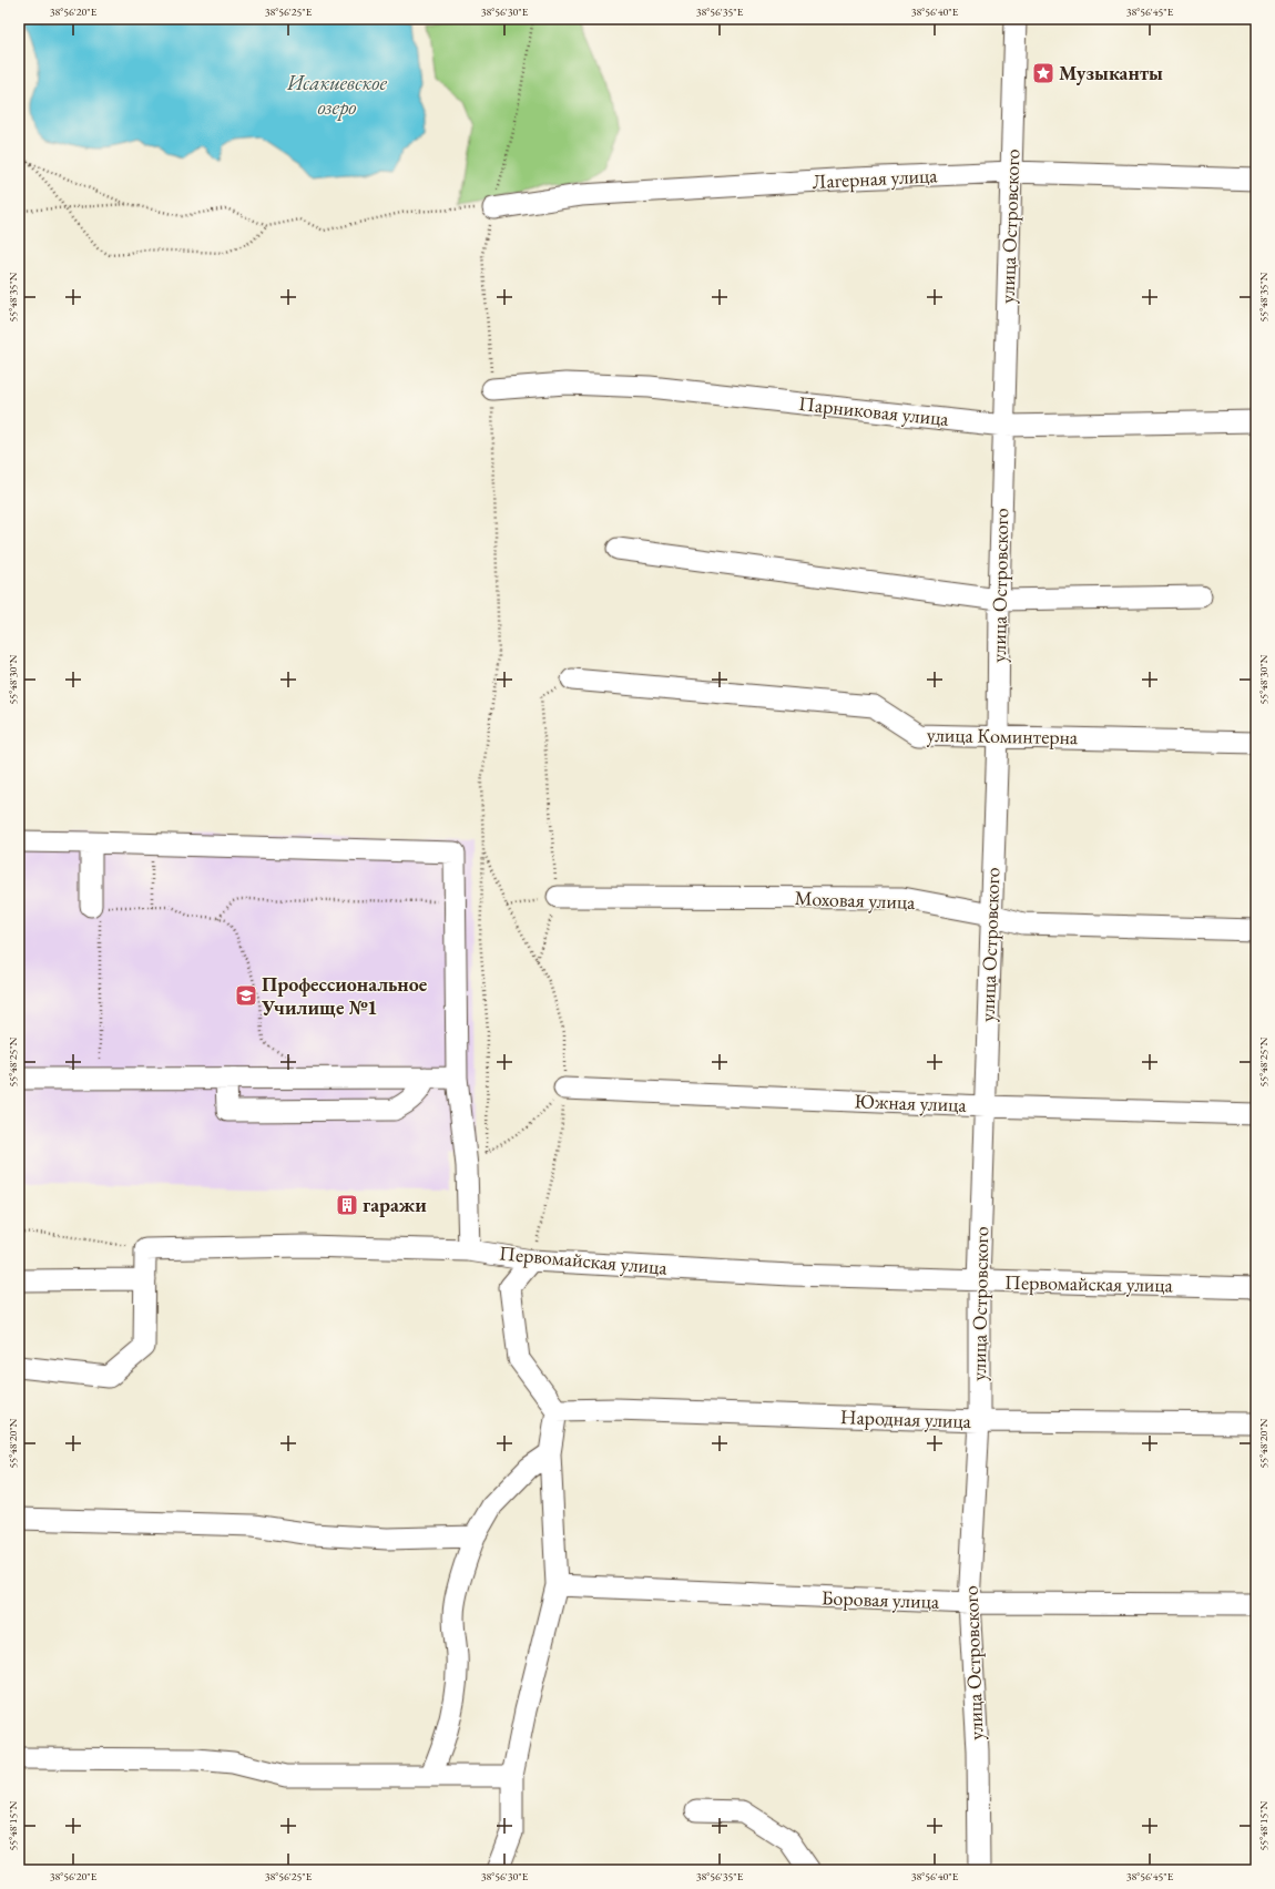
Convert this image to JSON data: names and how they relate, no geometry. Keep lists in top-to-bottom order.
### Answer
{
  "streets": {
    "street": [
      "Лагерная улица",
      "улица Островского",
      "Парниковая улица",
      "улица Коминтерна",
      "Моховая улица",
      "Южная улица",
      "Первомайская улица",
      "Народная улица",
      "Боровая улица"
    ]
  },
  "crossings": [
    ["Лагерная улица", "улица Островского"],
    ["улица Островского", "Парниковая улица"],
    ["улица Островского", "улица Коминтерна"],
    ["улица Островского", "Моховая улица"],
    ["улица Островского", "Южная улица"],
    ["улица Островского", "Первомайская улица"],
    ["улица Островского", "Народная улица"],
    ["улица Островского", "Боровая улица"]
  ],
  "water": ["Исакиевское озеро"],
  "places": {
    "place": ["Музыканты"],
    "school or university": ["Профессиональное Училище №1"],
    "building": ["гаражи"]
  },
  "coordinates": [
    "38°56'20\"E",
    "38°56'25\"E",
    "38°56'30\"E",
    "38°56'35\"E",
    "38°56'40\"E",
    "38°56'45\"E",
    "55°48'35\"N",
    "55°48'30\"N",
    "55°48'25\"N",
    "55°48'20\"N",
    "55°48'15\"N"
  ]
}
